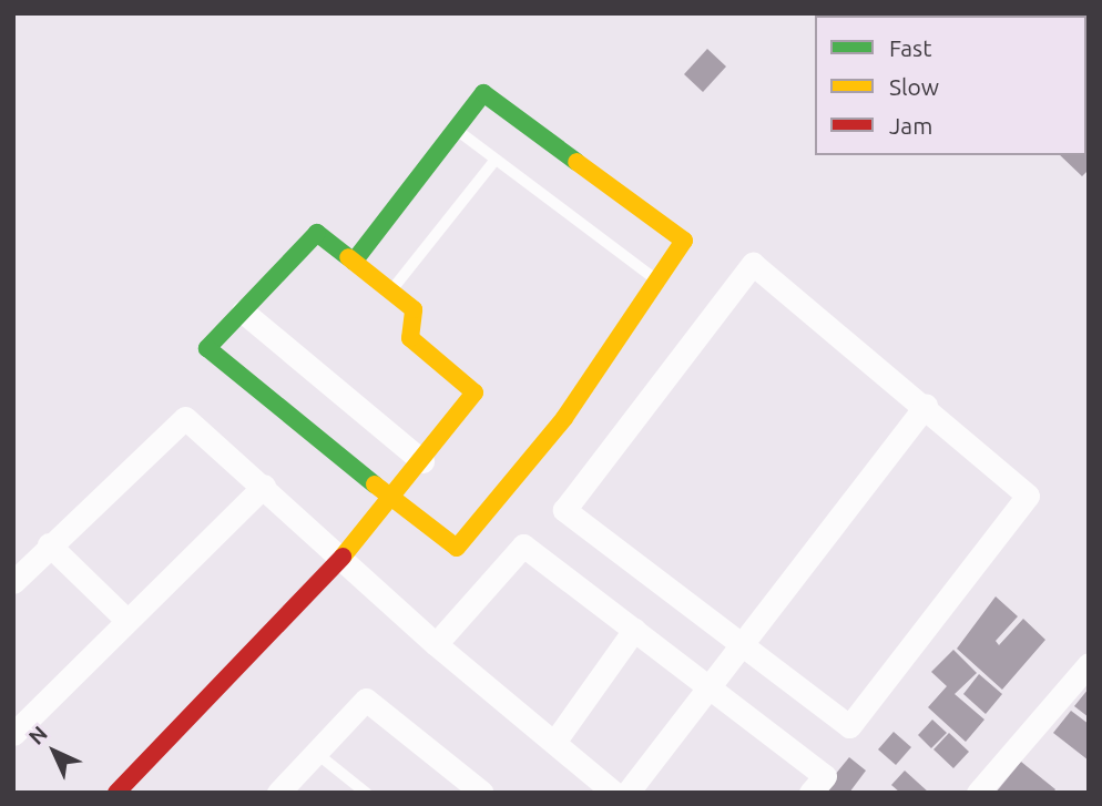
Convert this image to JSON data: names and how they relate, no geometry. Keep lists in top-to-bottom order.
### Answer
{
  "legend": ["Fast", "Slow", "Jam"],
  "north": "top left"
}
